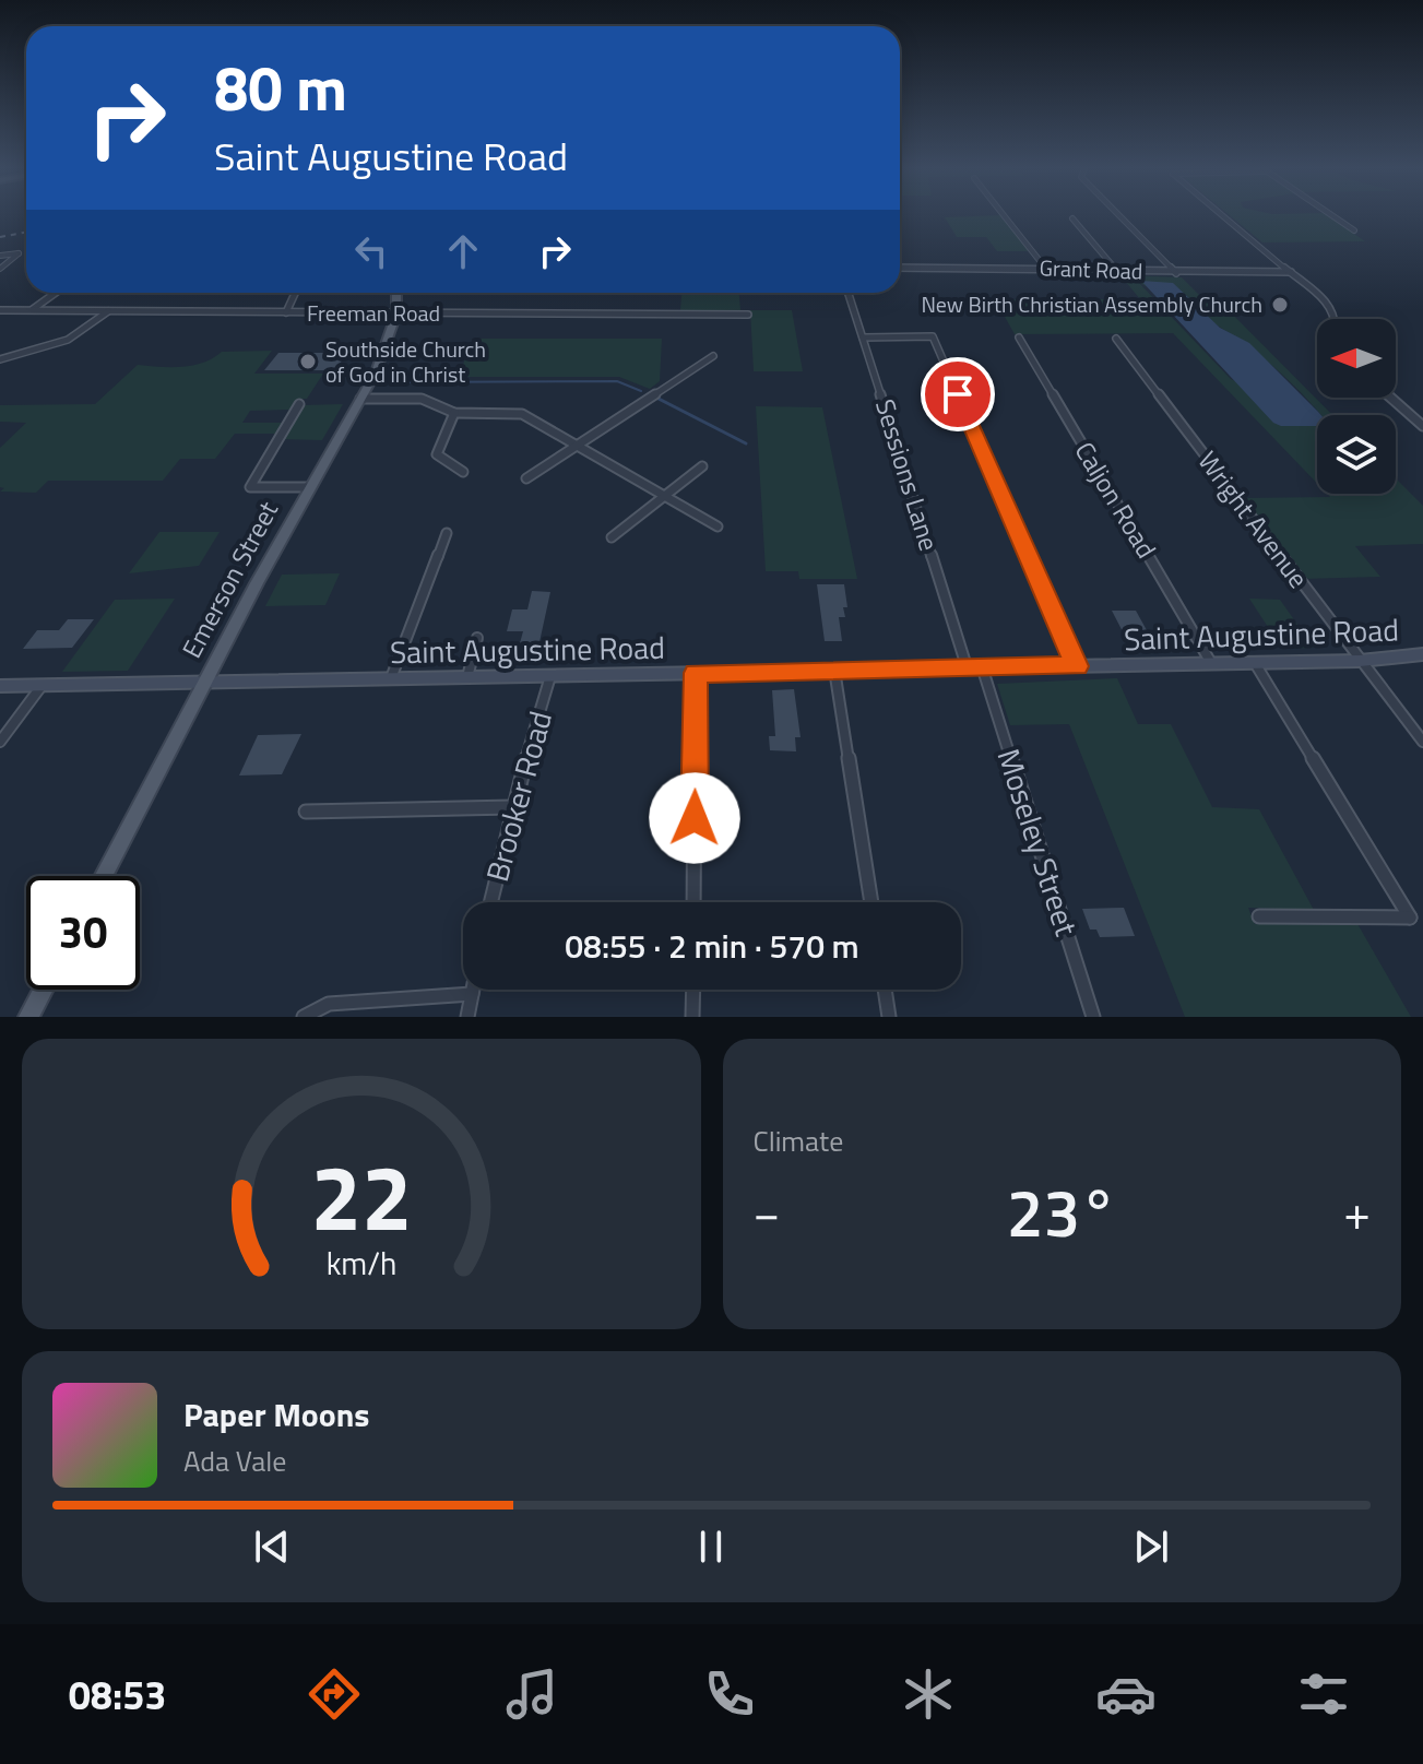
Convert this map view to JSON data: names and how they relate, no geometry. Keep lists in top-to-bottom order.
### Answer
{
  "streets": {
    "main road": ["Emerson Street", "Saint Augustine Road"],
    "street": [
      "Grant Road",
      "Freeman Road",
      "Sessions Lane",
      "Caljon Road",
      "Wright Avenue",
      "Brooker Road",
      "Moseley Street"
    ]
  },
  "crossings": [
    ["Freeman Road", "Emerson Street"],
    ["Sessions Lane", "Saint Augustine Road"],
    ["Sessions Lane", "Moseley Street"],
    ["Caljon Road", "Saint Augustine Road"],
    ["Wright Avenue", "Saint Augustine Road"],
    ["Emerson Street", "Saint Augustine Road"],
    ["Saint Augustine Road", "Brooker Road"],
    ["Saint Augustine Road", "Moseley Street"]
  ],
  "places": ["New Birth Christian Assembly Church", "Southside Church of God in Christ"],
  "north": "left",
  "page": {
    "turn": ["80 m", "Saint Augustine Road"],
    "limit": "30",
    "trip": "08:55 · 2 min · 570 m",
    "tile": "Climate",
    "heat": ["−", "23°", "+"],
    "song": ["Paper Moons", "Ada Vale"],
    "tabs": "08:53",
    "gauge": ["22", "km/h"]
  }
}
